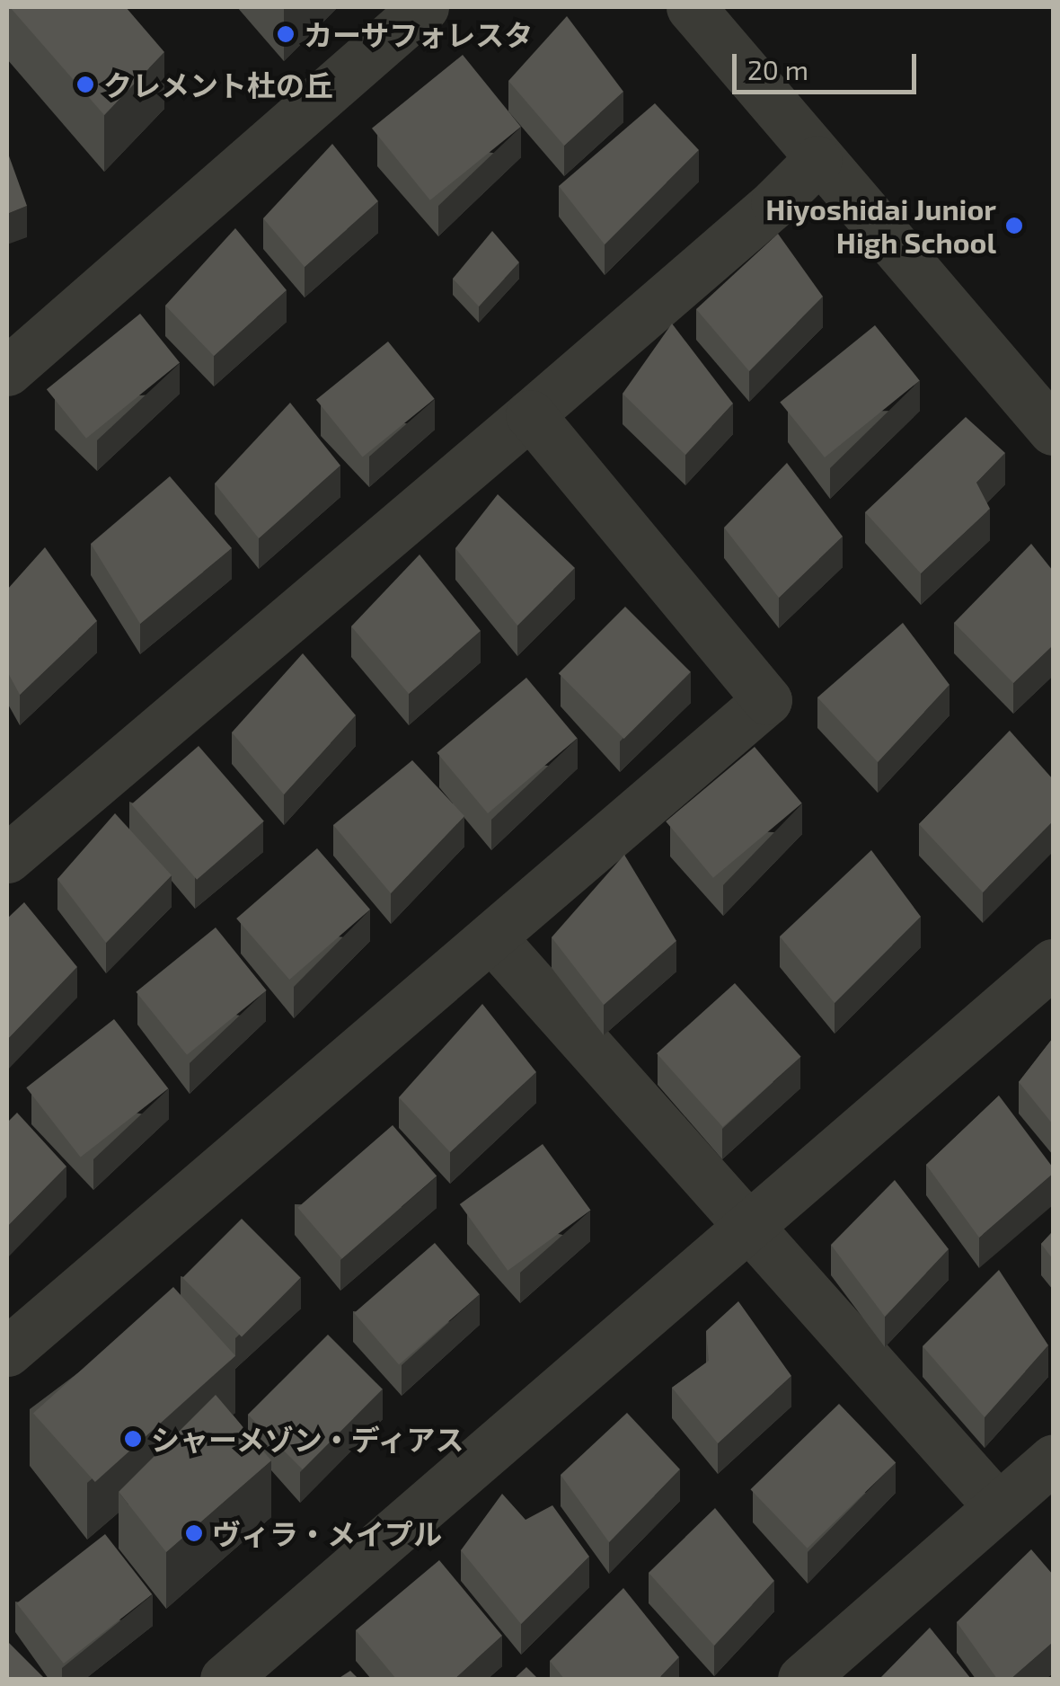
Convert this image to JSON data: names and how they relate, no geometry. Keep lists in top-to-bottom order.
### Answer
{
  "places": [
    "カーサフォレスタ",
    "クレメント杜の丘",
    "Hiyoshidai Junior High School",
    "シャーメゾン・ディアス",
    "ヴィラ・メイプル"
  ],
  "scale_bar": "20 m"
}
